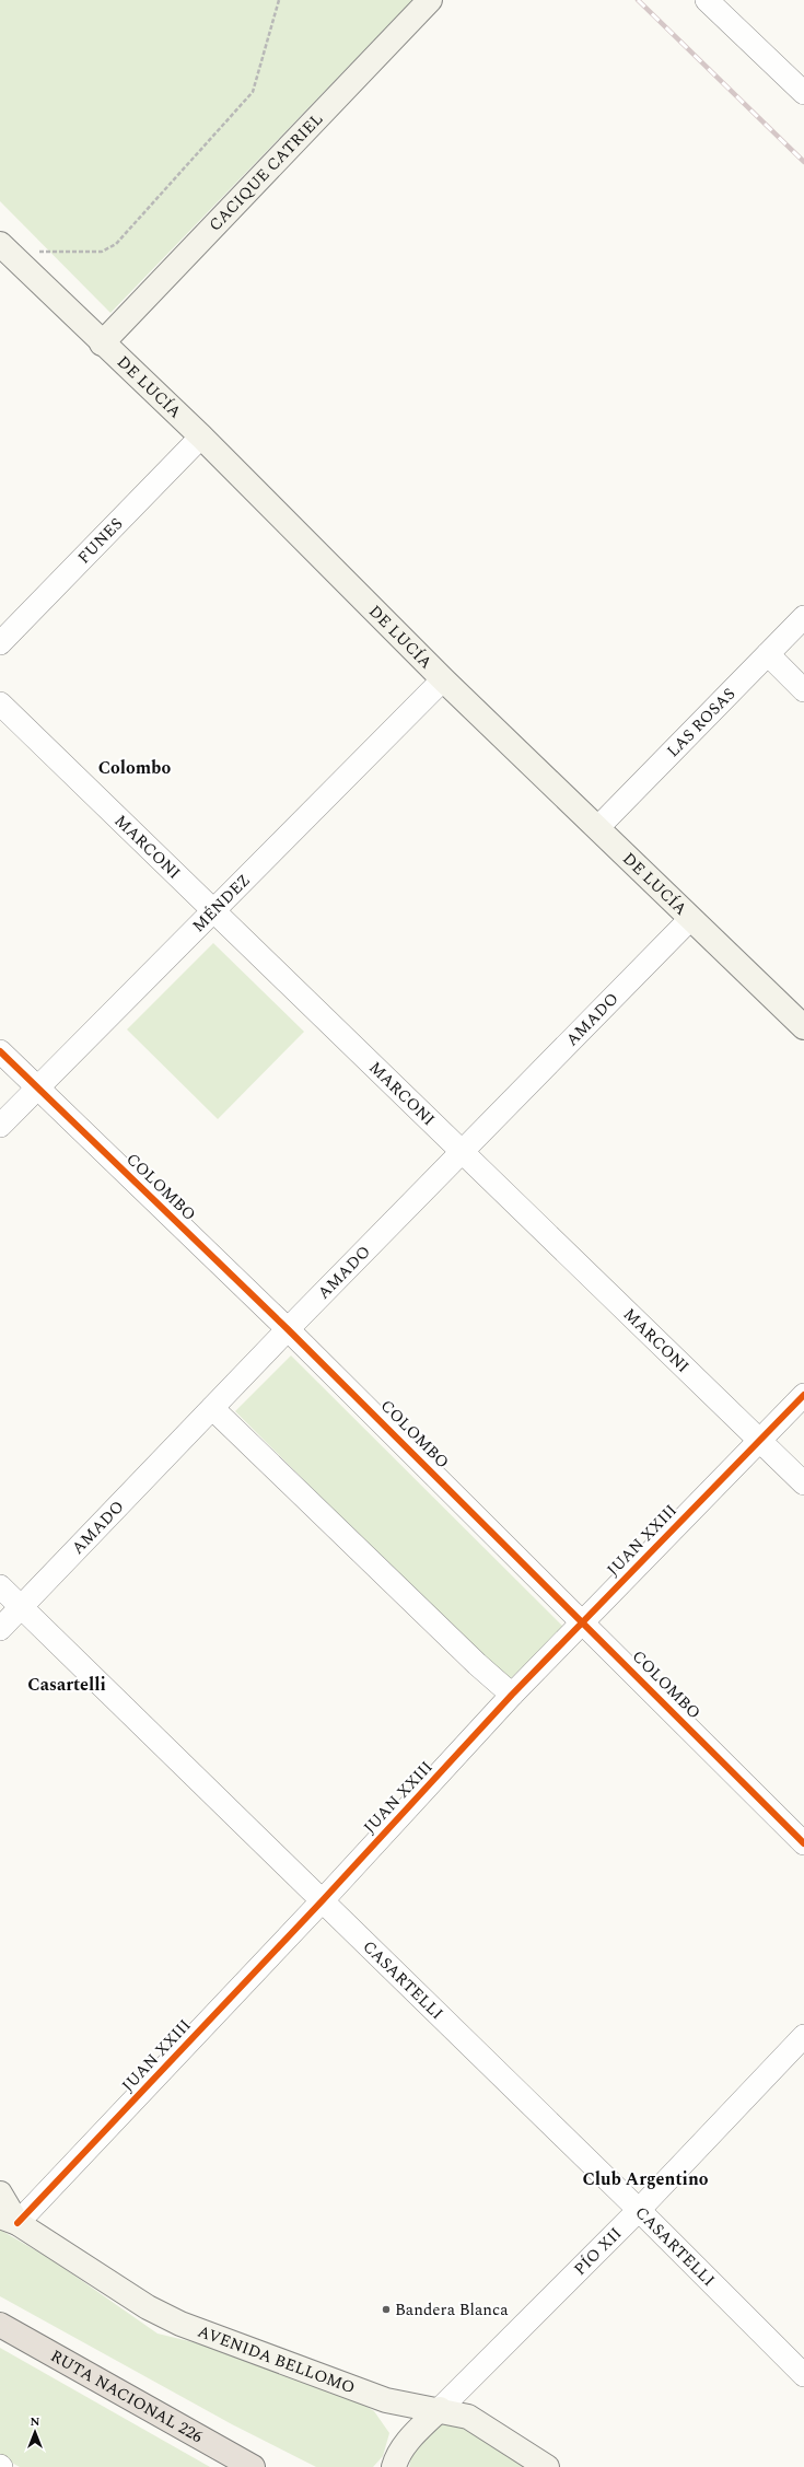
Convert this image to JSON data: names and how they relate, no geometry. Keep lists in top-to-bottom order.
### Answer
{
  "streets": {
    "highway": ["RUTA NACIONAL 226"],
    "street": [
      "CACIQUE CATRIEL",
      "DE LUCÍA",
      "FUNES",
      "LAS ROSAS",
      "MARCONI",
      "MÉNDEZ",
      "AMADO",
      "COLOMBO",
      "JUAN XXIII",
      "CASARTELLI",
      "PÍO XII",
      "AVENIDA BELLOMO"
    ]
  },
  "crossings": [
    ["CACIQUE CATRIEL", "DE LUCÍA"],
    ["DE LUCÍA", "FUNES"],
    ["DE LUCÍA", "LAS ROSAS"],
    ["DE LUCÍA", "MÉNDEZ"],
    ["DE LUCÍA", "AMADO"],
    ["MARCONI", "MÉNDEZ"],
    ["MARCONI", "AMADO"],
    ["MARCONI", "JUAN XXIII"],
    ["MÉNDEZ", "COLOMBO"],
    ["AMADO", "COLOMBO"],
    ["AMADO", "CASARTELLI"],
    ["COLOMBO", "JUAN XXIII"],
    ["JUAN XXIII", "CASARTELLI"],
    ["JUAN XXIII", "AVENIDA BELLOMO"],
    ["CASARTELLI", "PÍO XII"],
    ["PÍO XII", "AVENIDA BELLOMO"]
  ],
  "districts": ["Colombo", "Casartelli", "Club Argentino"],
  "places": ["Bandera Blanca"],
  "north": "top"
}
